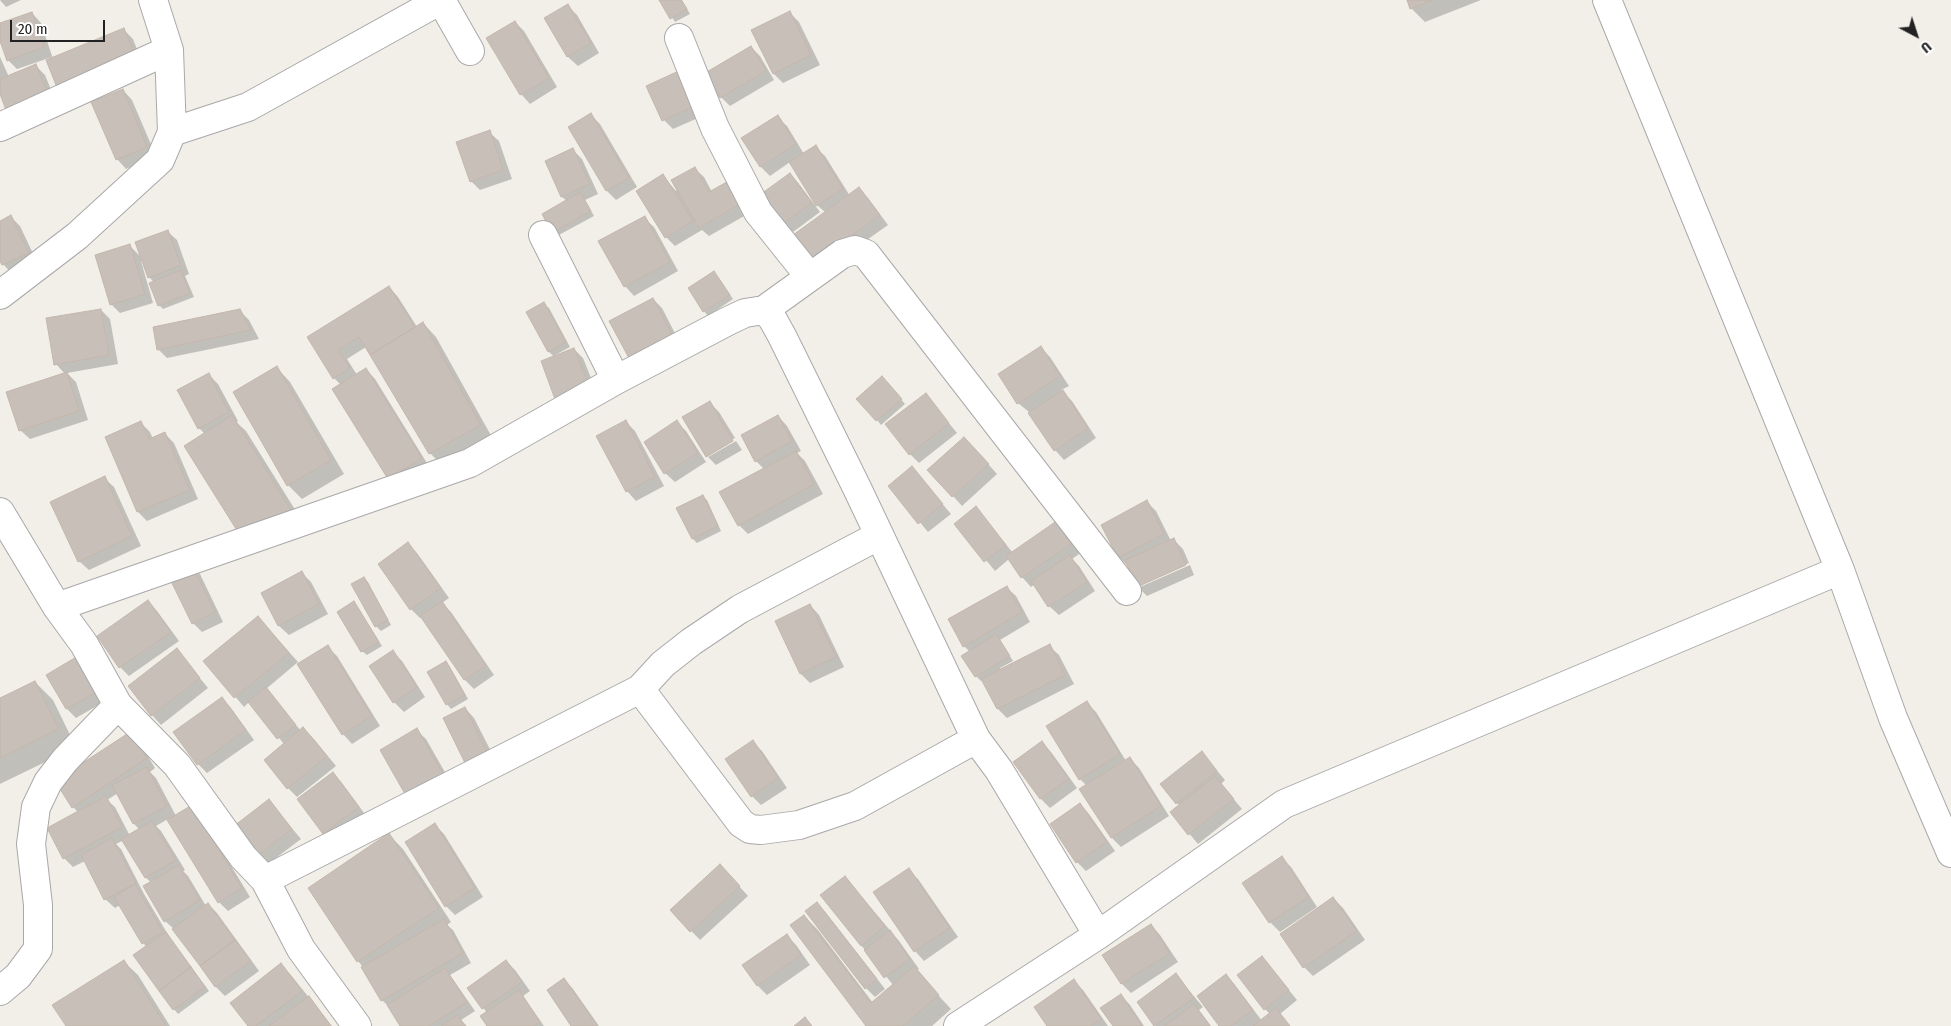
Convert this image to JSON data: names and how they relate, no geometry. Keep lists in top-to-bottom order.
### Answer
{
  "scale_bar": "20 m",
  "north": "bottom right"
}
